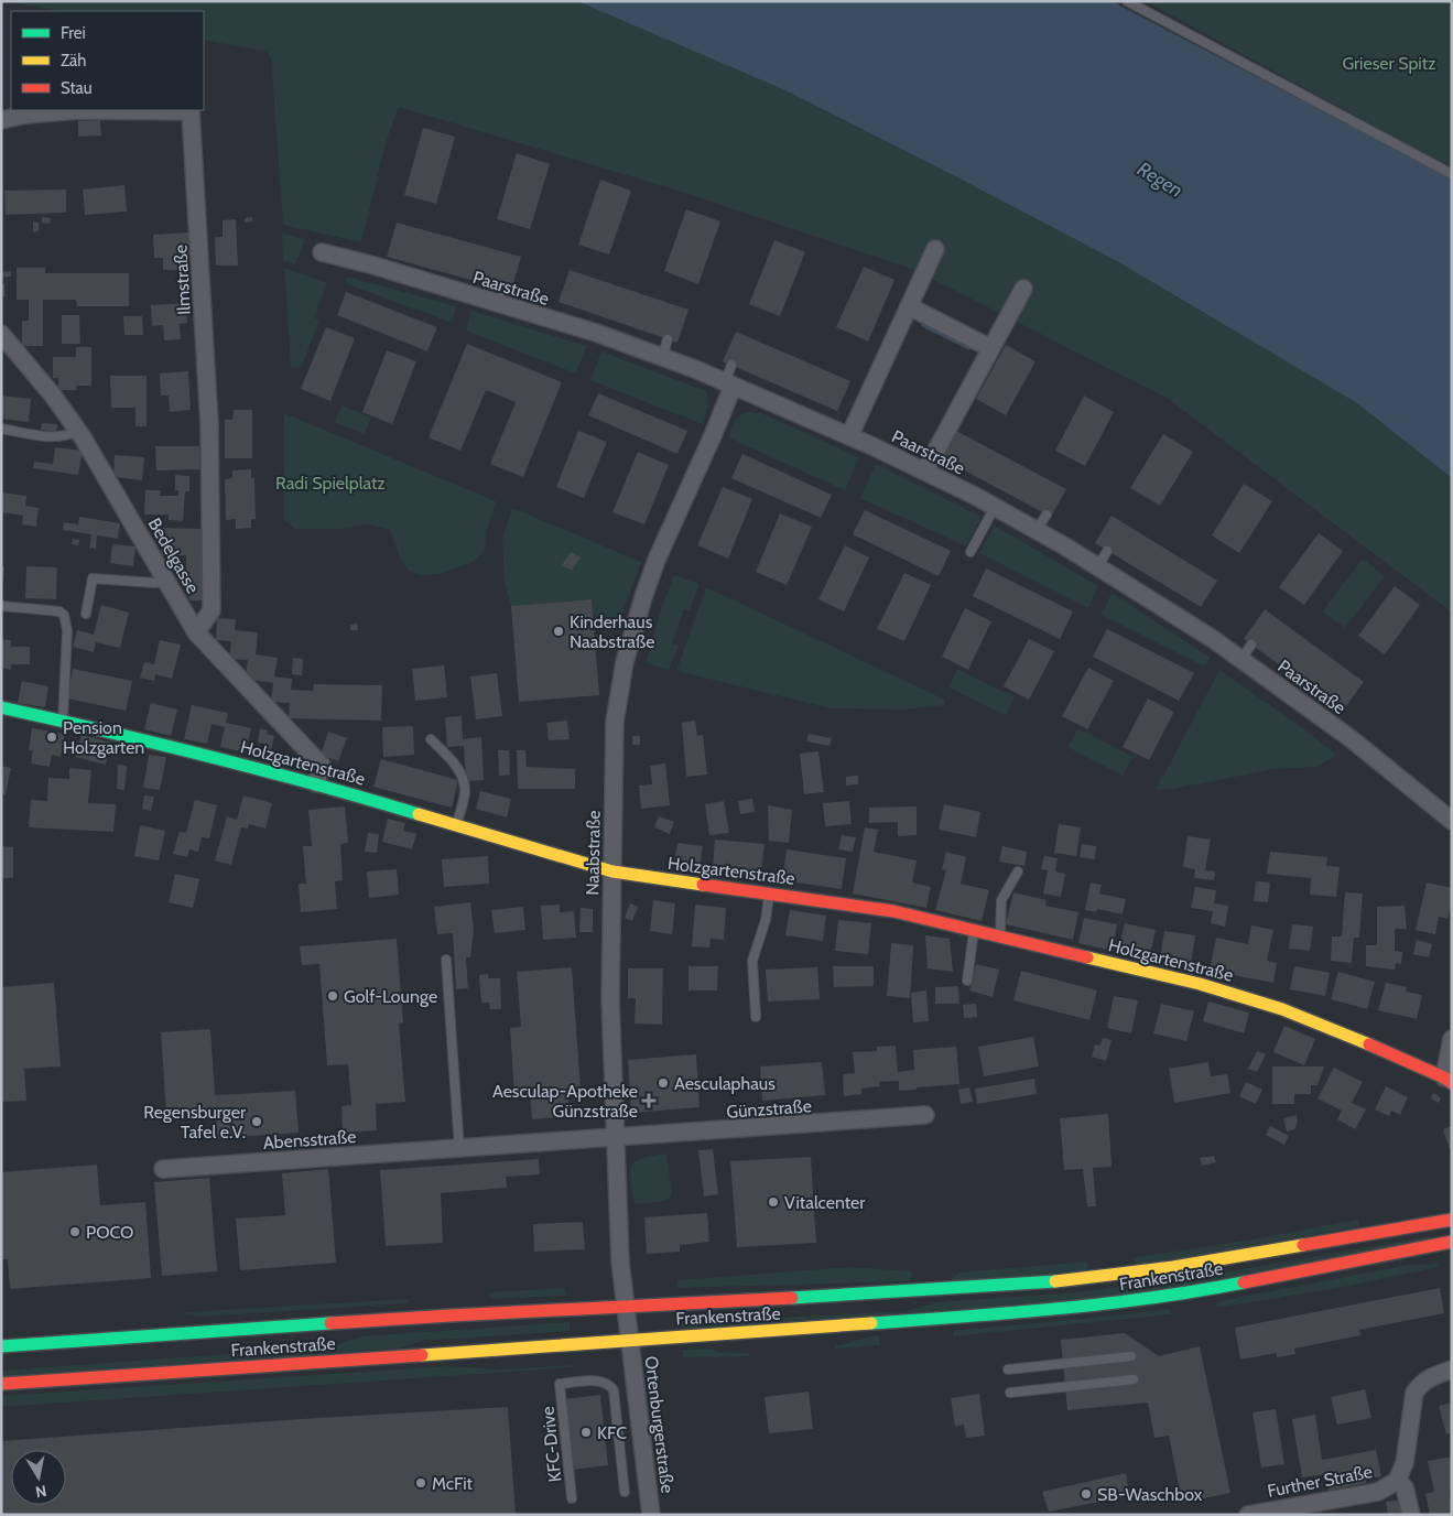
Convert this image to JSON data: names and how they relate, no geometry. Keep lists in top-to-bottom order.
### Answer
{
  "streets": {
    "main road": ["Holzgartenstraße", "Frankenstraße"],
    "street": [
      "Ilmstraße",
      "Paarstraße",
      "Bedelgasse",
      "Naabstraße",
      "Günzstraße",
      "Abensstraße",
      "Ortenburgerstraße",
      "Further Straße"
    ],
    "lane": ["KFC-Drive"]
  },
  "crossings": [
    ["Ilmstraße", "Bedelgasse"],
    ["Paarstraße", "Naabstraße"],
    ["Bedelgasse", "Holzgartenstraße"],
    ["Holzgartenstraße", "Naabstraße"],
    ["Naabstraße", "Günzstraße"],
    ["Naabstraße", "Abensstraße"],
    ["Naabstraße", "Frankenstraße"],
    ["Naabstraße", "Ortenburgerstraße"],
    ["Günzstraße", "Abensstraße"],
    ["Frankenstraße", "Ortenburgerstraße"]
  ],
  "water": ["Regen"],
  "parks": ["Grieser Spitz", "Radi Spielplatz"],
  "places": {
    "other": [
      "Kinderhaus Naabstraße",
      "Pension Holzgarten",
      "Golf-Lounge",
      "Aesculaphaus",
      "Regensburger Tafel e.V.",
      "Vitalcenter",
      "POCO",
      "KFC",
      "McFit",
      "SB-Waschbox"
    ],
    "health": ["Aesculap-Apotheke Günzstraße"]
  },
  "legend": ["Frei", "Zäh", "Stau"],
  "north": "bottom"
}
